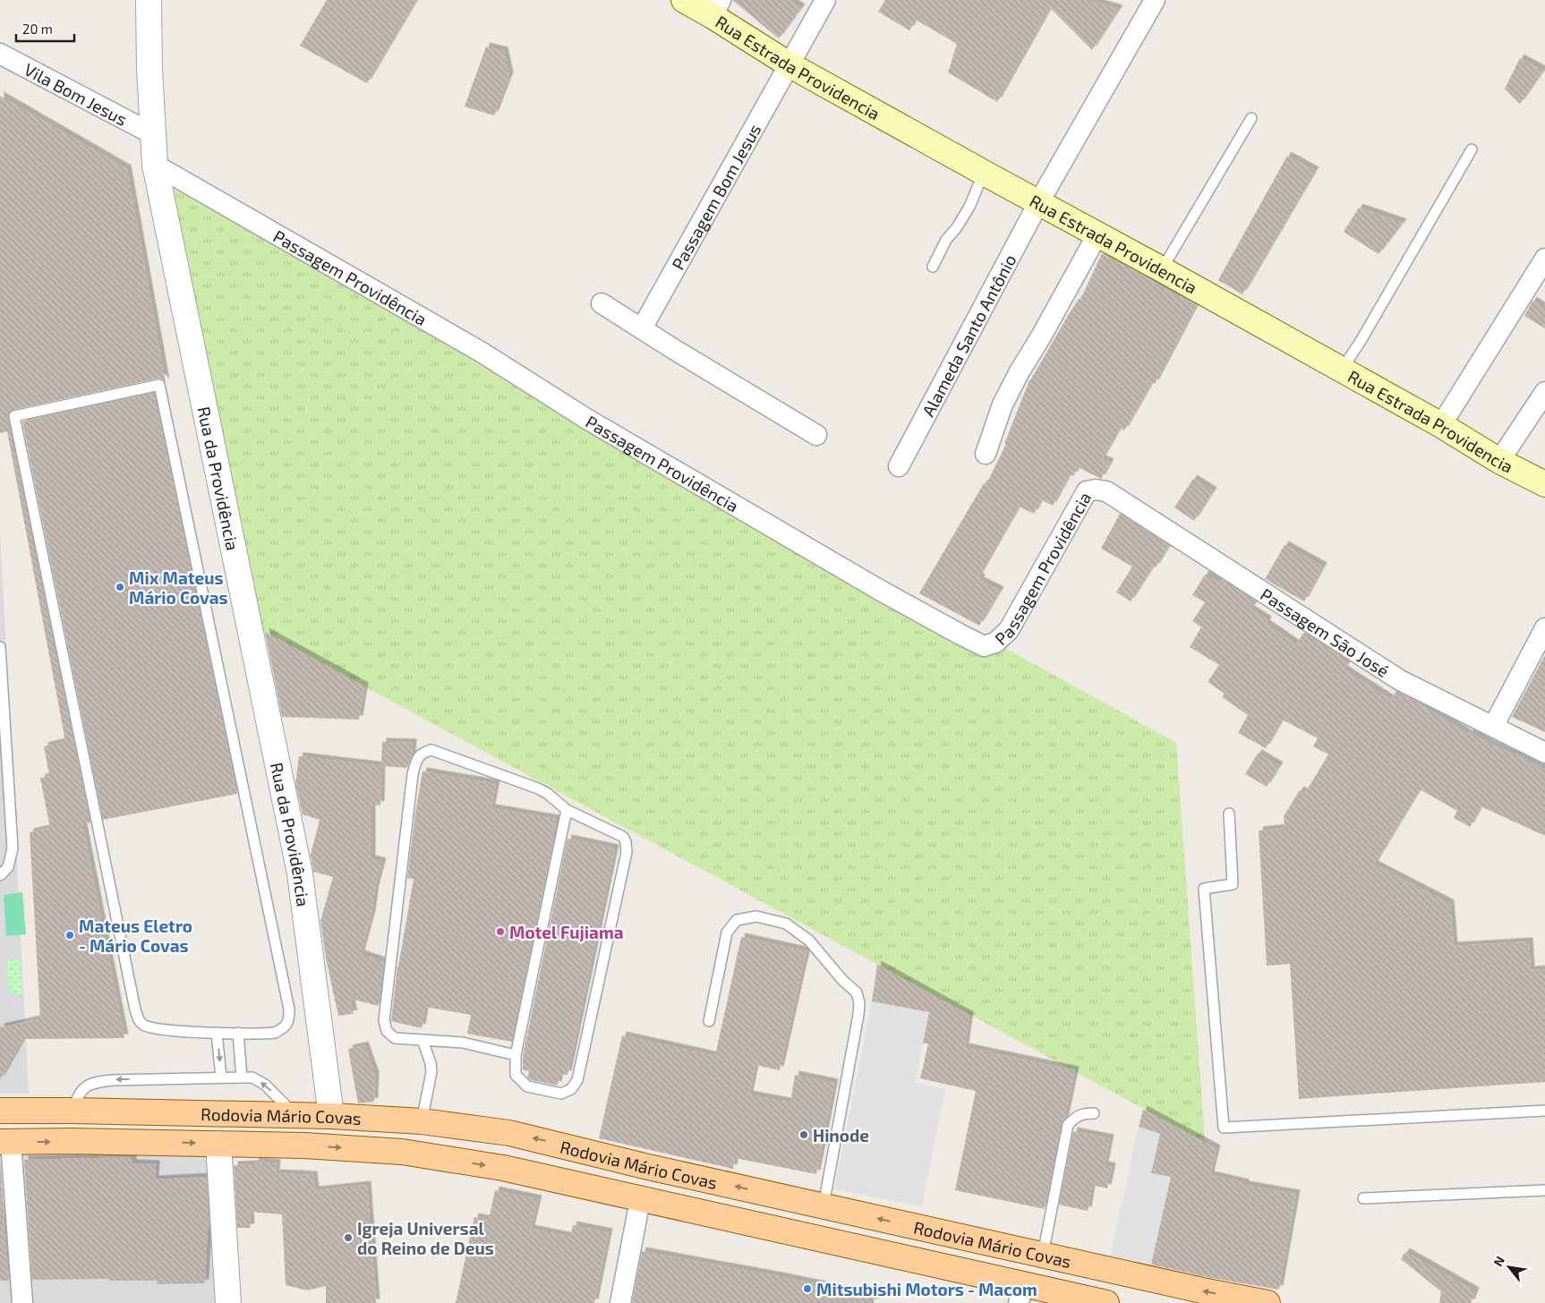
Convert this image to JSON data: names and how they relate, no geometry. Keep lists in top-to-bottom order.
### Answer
{
  "streets": {
    "main road": ["Rua Estrada Providencia", "Rodovia Mário Covas"],
    "street": [
      "Vila Bom Jesus",
      "Passagem Bom Jesus",
      "Passagem Providência",
      "Alameda Santo Antônio",
      "Rua da Providência",
      "Passagem São José"
    ]
  },
  "crossings": [
    ["Rua Estrada Providencia", "Passagem Bom Jesus"],
    ["Rua Estrada Providencia", "Alameda Santo Antônio"],
    ["Vila Bom Jesus", "Rua da Providência"],
    ["Passagem Providência", "Rua da Providência"],
    ["Passagem Providência", "Passagem São José"],
    ["Rua da Providência", "Rodovia Mário Covas"]
  ],
  "places": [
    "Mix Mateus Mário Covas",
    "Motel Fujiama",
    "Mateus Eletro - Mário Covas",
    "Hinode",
    "Igreja Universal do Reino de Deus",
    "Mitsubishi Motors - Macom"
  ],
  "scale_bar": "20 m",
  "north": "top left"
}
